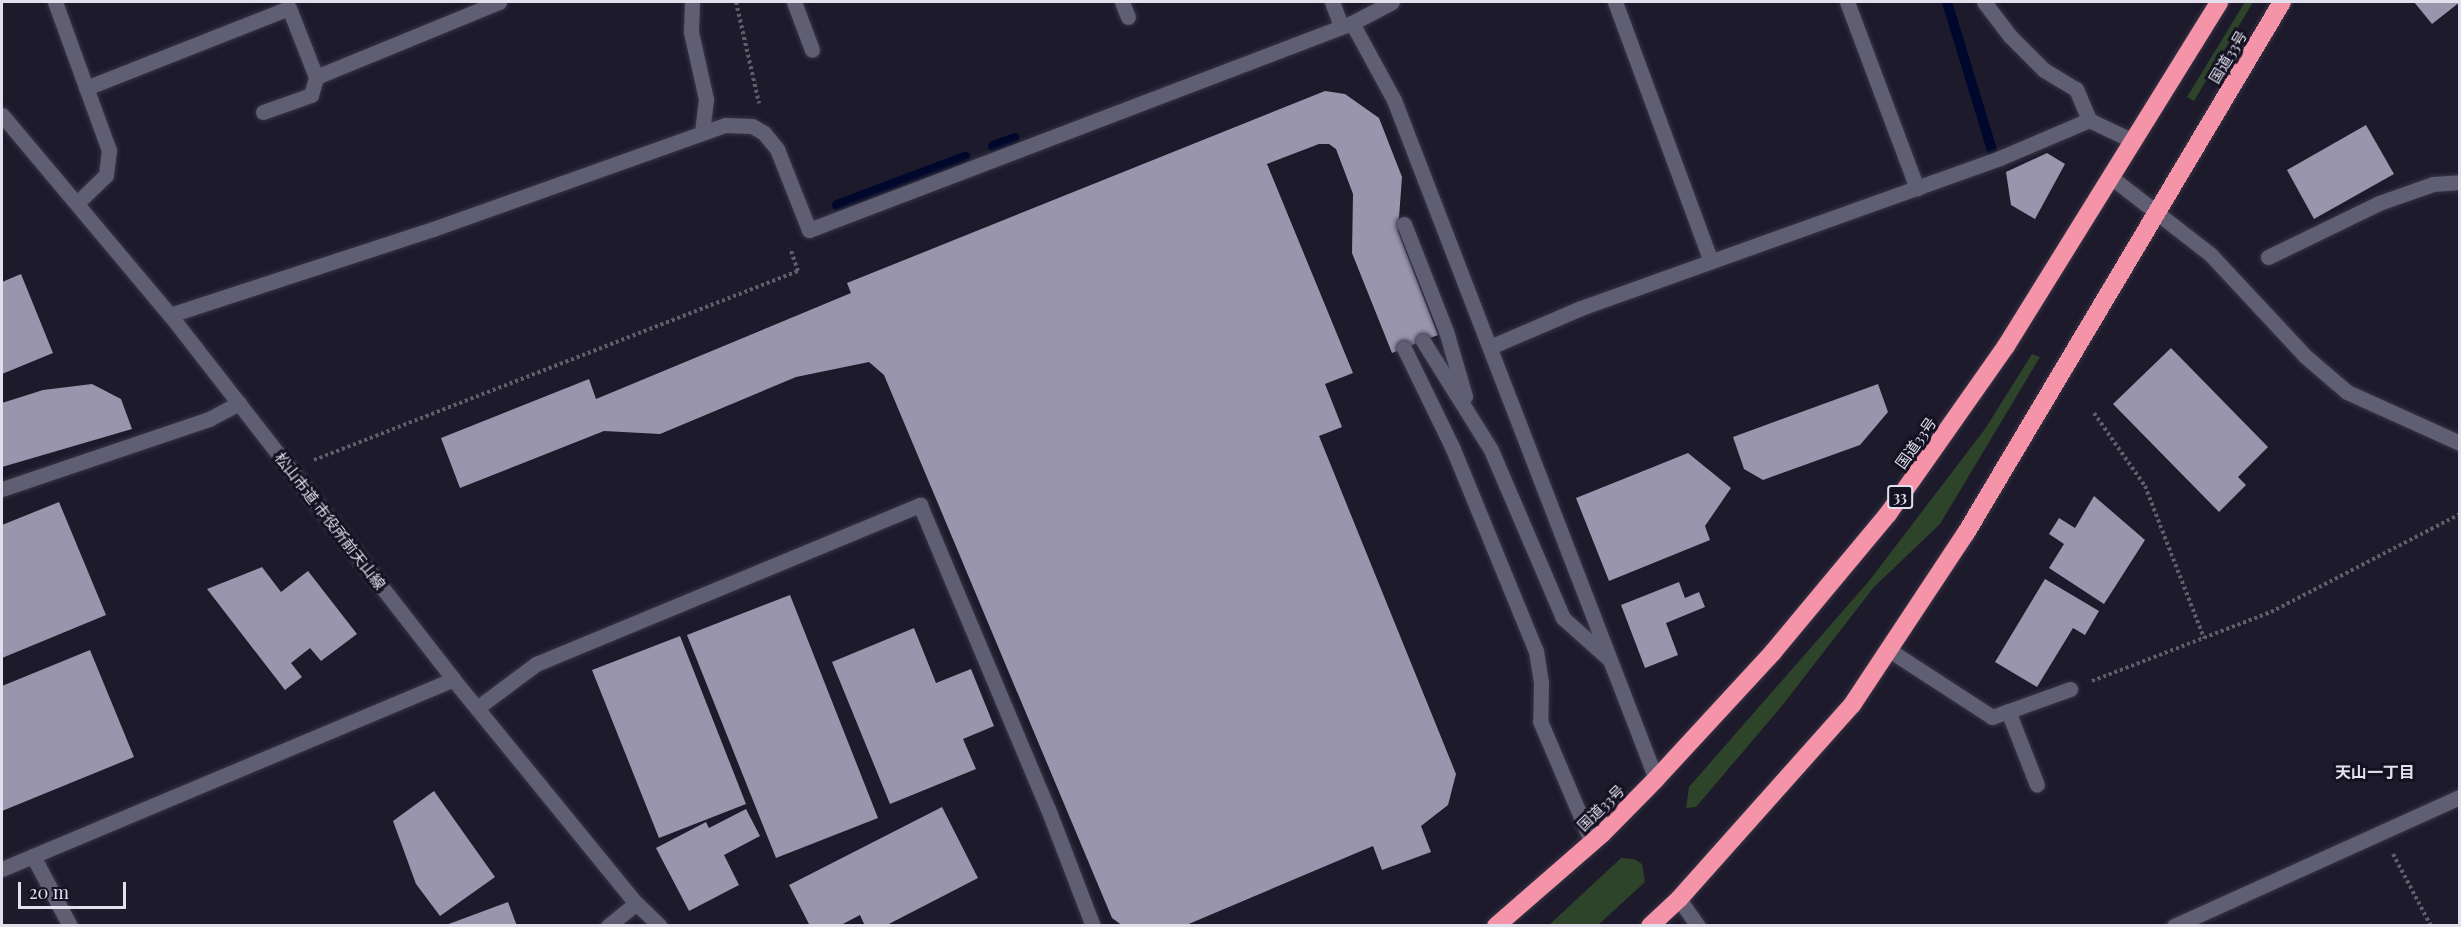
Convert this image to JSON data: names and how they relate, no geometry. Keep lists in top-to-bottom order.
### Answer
{
  "streets": {
    "highway": ["国道33号", "33"],
    "street": ["松山市道 市役所前天山線"]
  },
  "districts": ["天山一丁目"],
  "scale_bar": "20 m"
}
